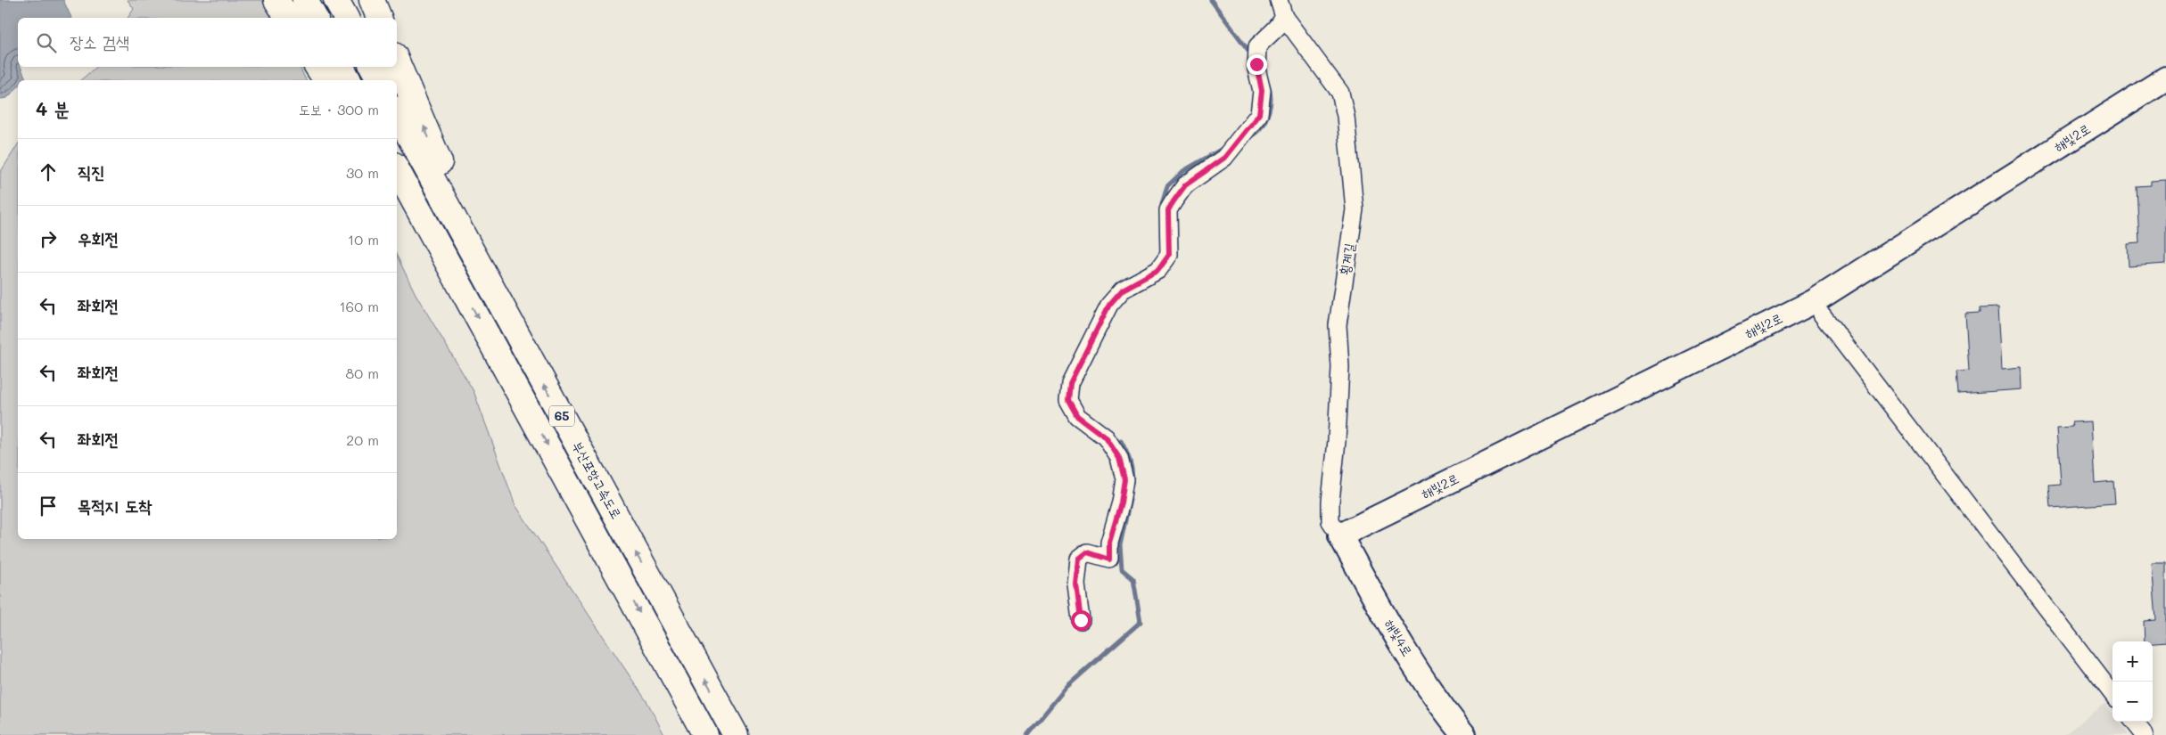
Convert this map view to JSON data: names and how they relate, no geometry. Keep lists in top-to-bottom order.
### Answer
{
  "streets": {
    "highway": ["65", "부산포항고속도로"],
    "street": ["해빛2로", "횡계길", "해빛4로"]
  },
  "crossings": [
    ["해빛2로", "횡계길"],
    ["해빛2로", "해빛4로"],
    ["횡계길", "해빛4로"]
  ],
  "page": {
    "search": "장소 검색",
    "heading": ["4 분", "도보 · 300 m"],
    "list": [
      ["직진", "30 m"],
      ["우회전", "10 m"],
      ["좌회전", "160 m"],
      ["좌회전", "80 m"],
      ["좌회전", "20 m"],
      "목적지 도착"
    ],
    "map_buttons": ["+", "−"]
  }
}
